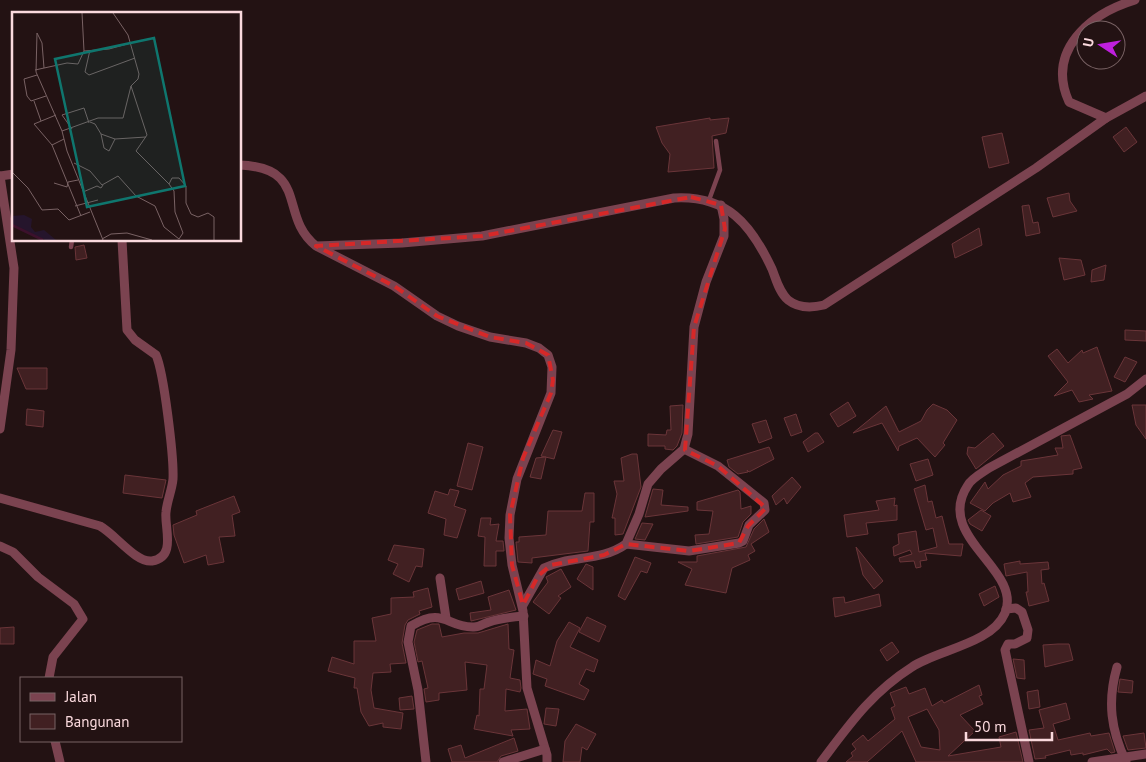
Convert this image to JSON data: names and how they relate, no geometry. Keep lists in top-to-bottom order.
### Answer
{
  "legend": ["Jalan", "Bangunan"],
  "scale_bar": "50 m",
  "north": "left"
}
